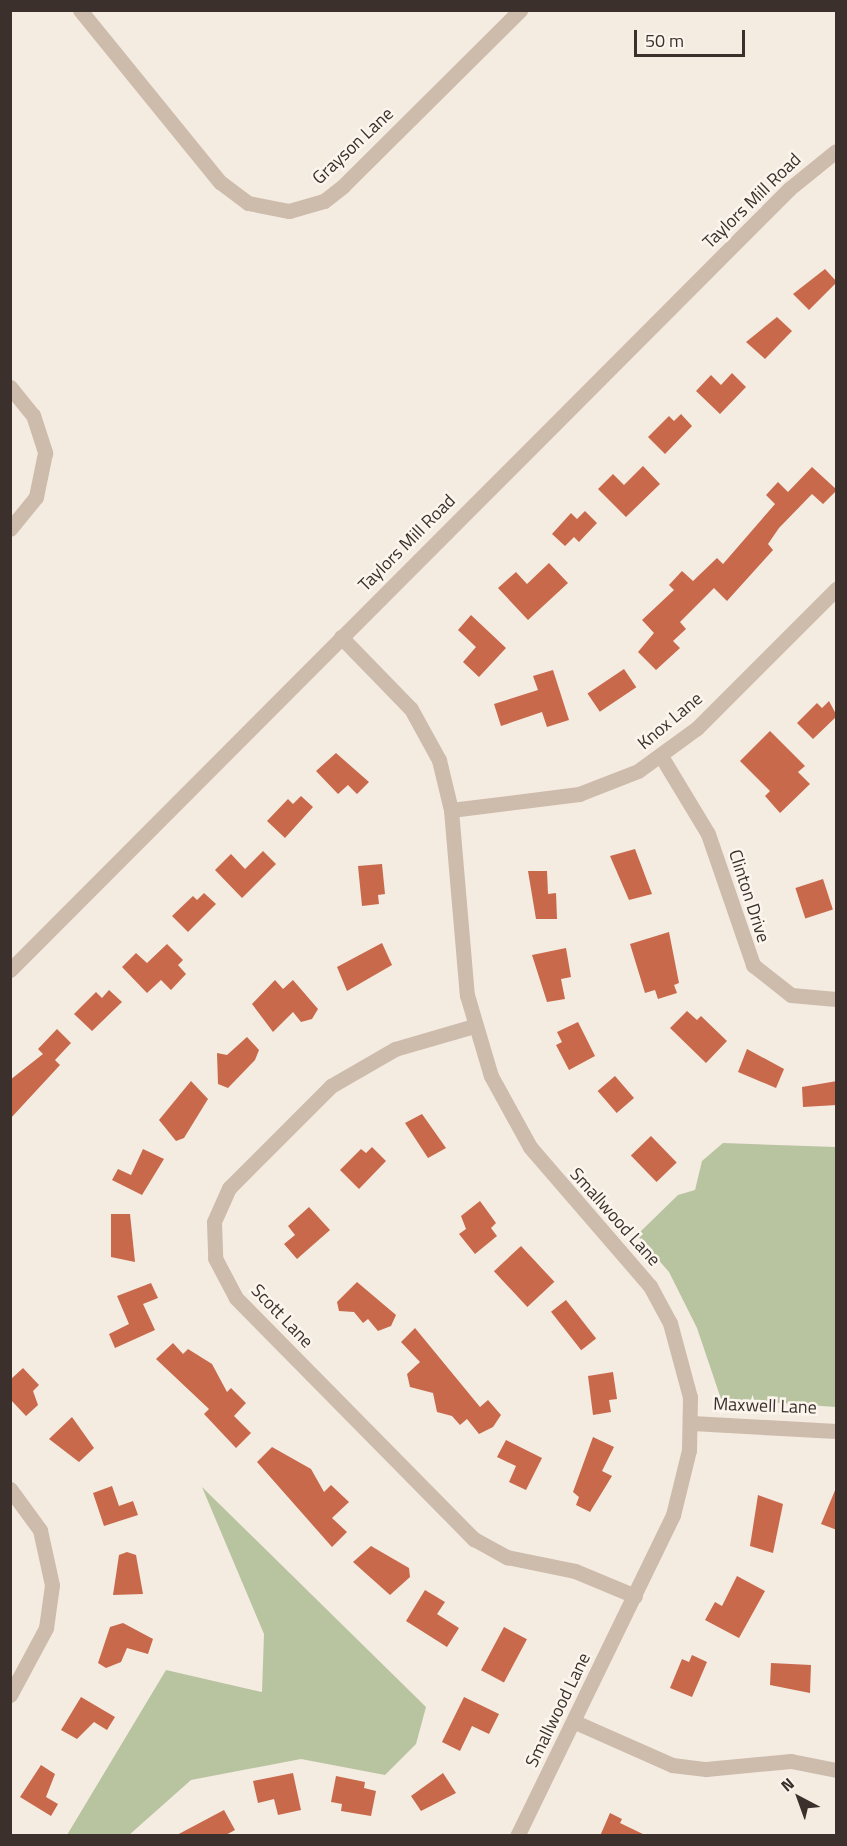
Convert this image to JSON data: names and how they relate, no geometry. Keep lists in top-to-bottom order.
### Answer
{
  "streets": {
    "street": [
      "Grayson Lane",
      "Taylors Mill Road",
      "Knox Lane",
      "Clinton Drive",
      "Smallwood Lane",
      "Scott Lane",
      "Maxwell Lane"
    ]
  },
  "crossings": [
    ["Taylors Mill Road", "Smallwood Lane"],
    ["Knox Lane", "Clinton Drive"],
    ["Knox Lane", "Smallwood Lane"],
    ["Smallwood Lane", "Scott Lane"],
    ["Smallwood Lane", "Maxwell Lane"]
  ],
  "scale_bar": "50 m",
  "north": "top left"
}
